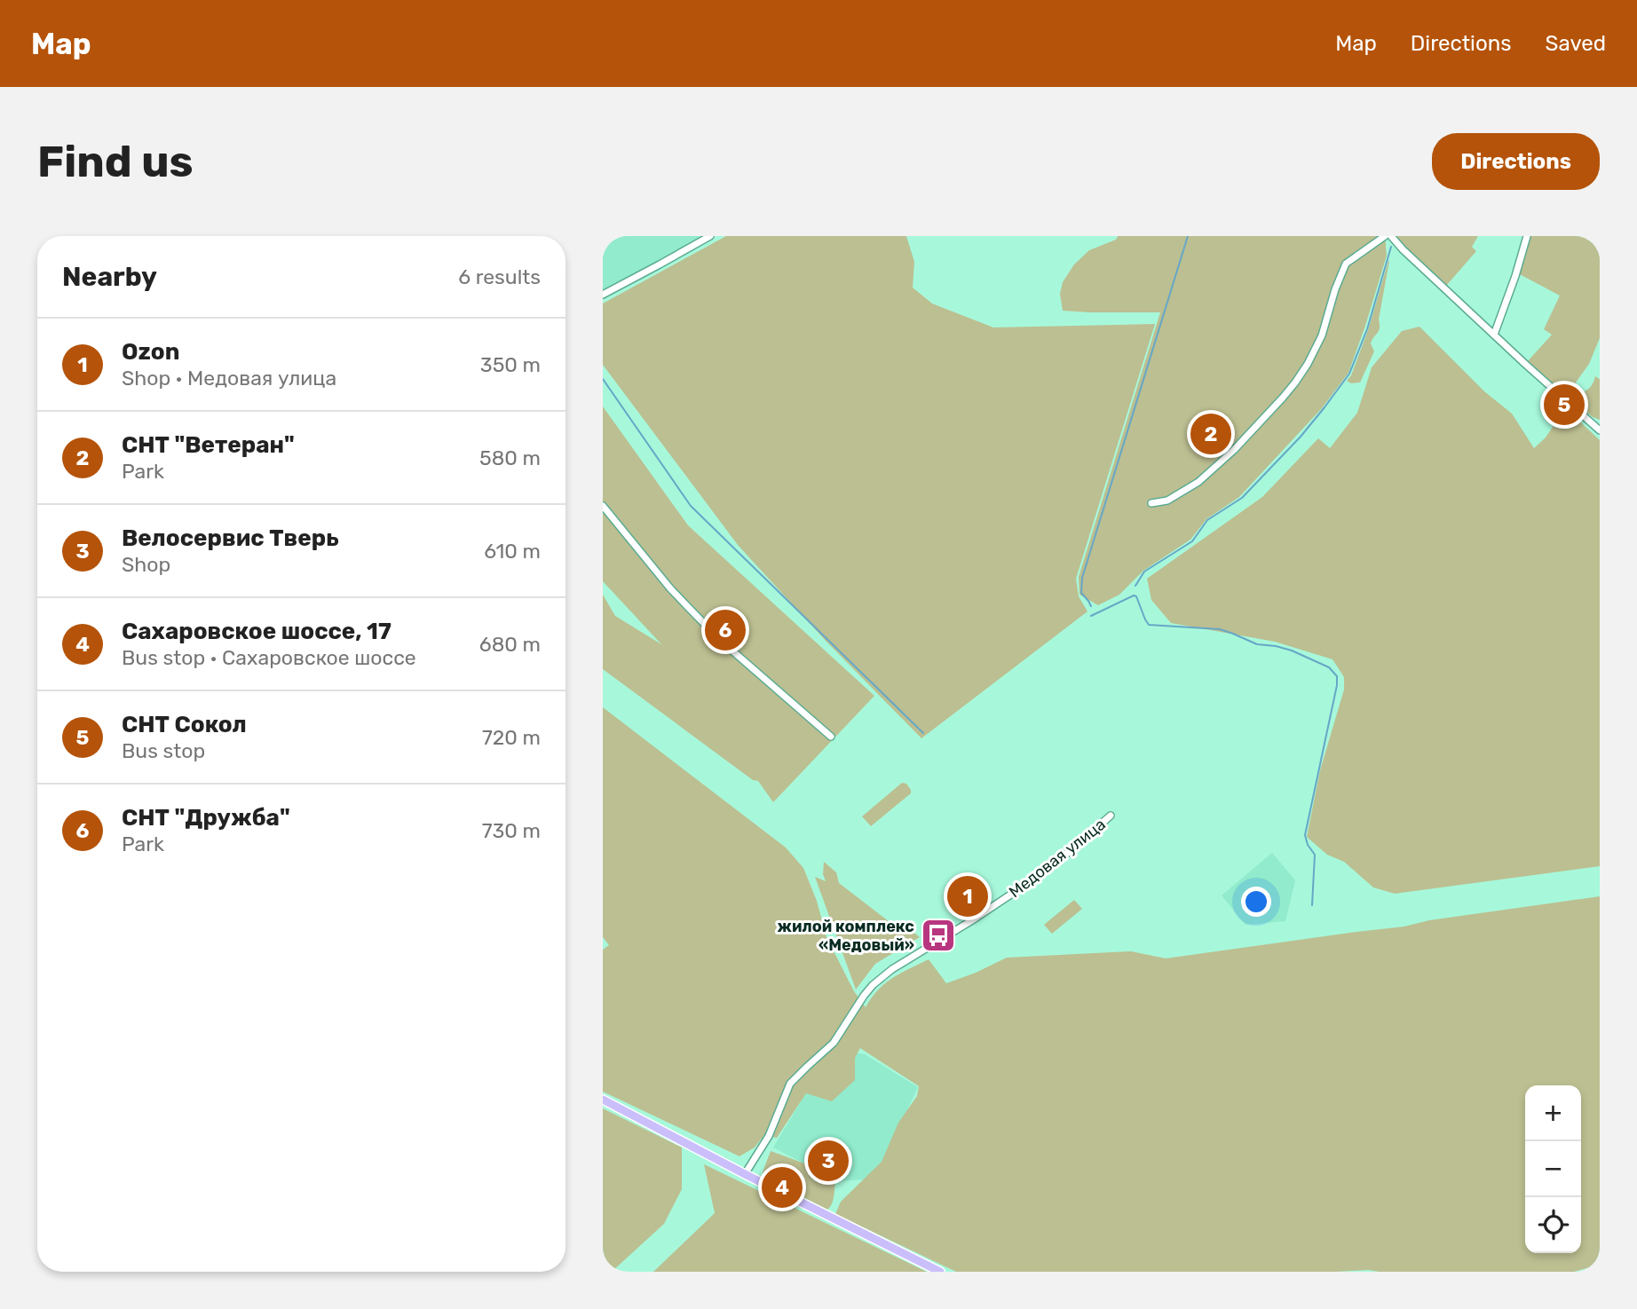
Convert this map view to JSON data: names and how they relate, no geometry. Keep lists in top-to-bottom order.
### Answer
{
  "streets": {
    "street": ["Медовая улица"]
  },
  "places": {
    "bus stop": ["жилой комплекс «Медовый»"]
  },
  "page": {
    "header": "Map",
    "nav": ["Map", "Directions", "Saved"],
    "buttons": "Directions",
    "title": "Find us",
    "heading": ["Nearby", "6 results"],
    "list": [
      {
        "mark": "1",
        "name": "Ozon",
        "note": "Shop · Медовая улица",
        "value": "350 m"
      },
      {
        "mark": "2",
        "name": "СНТ \"Ветеран\"",
        "note": "Park",
        "value": "580 m"
      },
      {
        "mark": "3",
        "name": "Велосервис Тверь",
        "note": "Shop",
        "value": "610 m"
      },
      {
        "mark": "4",
        "name": "Сахаровское шоссе, 17",
        "note": "Bus stop · Сахаровское шоссе",
        "value": "680 m"
      },
      {
        "mark": "5",
        "name": "СНТ Сокол",
        "note": "Bus stop",
        "value": "720 m"
      },
      {
        "mark": "6",
        "name": "СНТ \"Дружба\"",
        "note": "Park",
        "value": "730 m"
      }
    ],
    "pins": [
      "5",
      "2",
      "6",
      "1",
      "3",
      "4"
    ],
    "map_buttons": ["+", "−"]
  }
}
